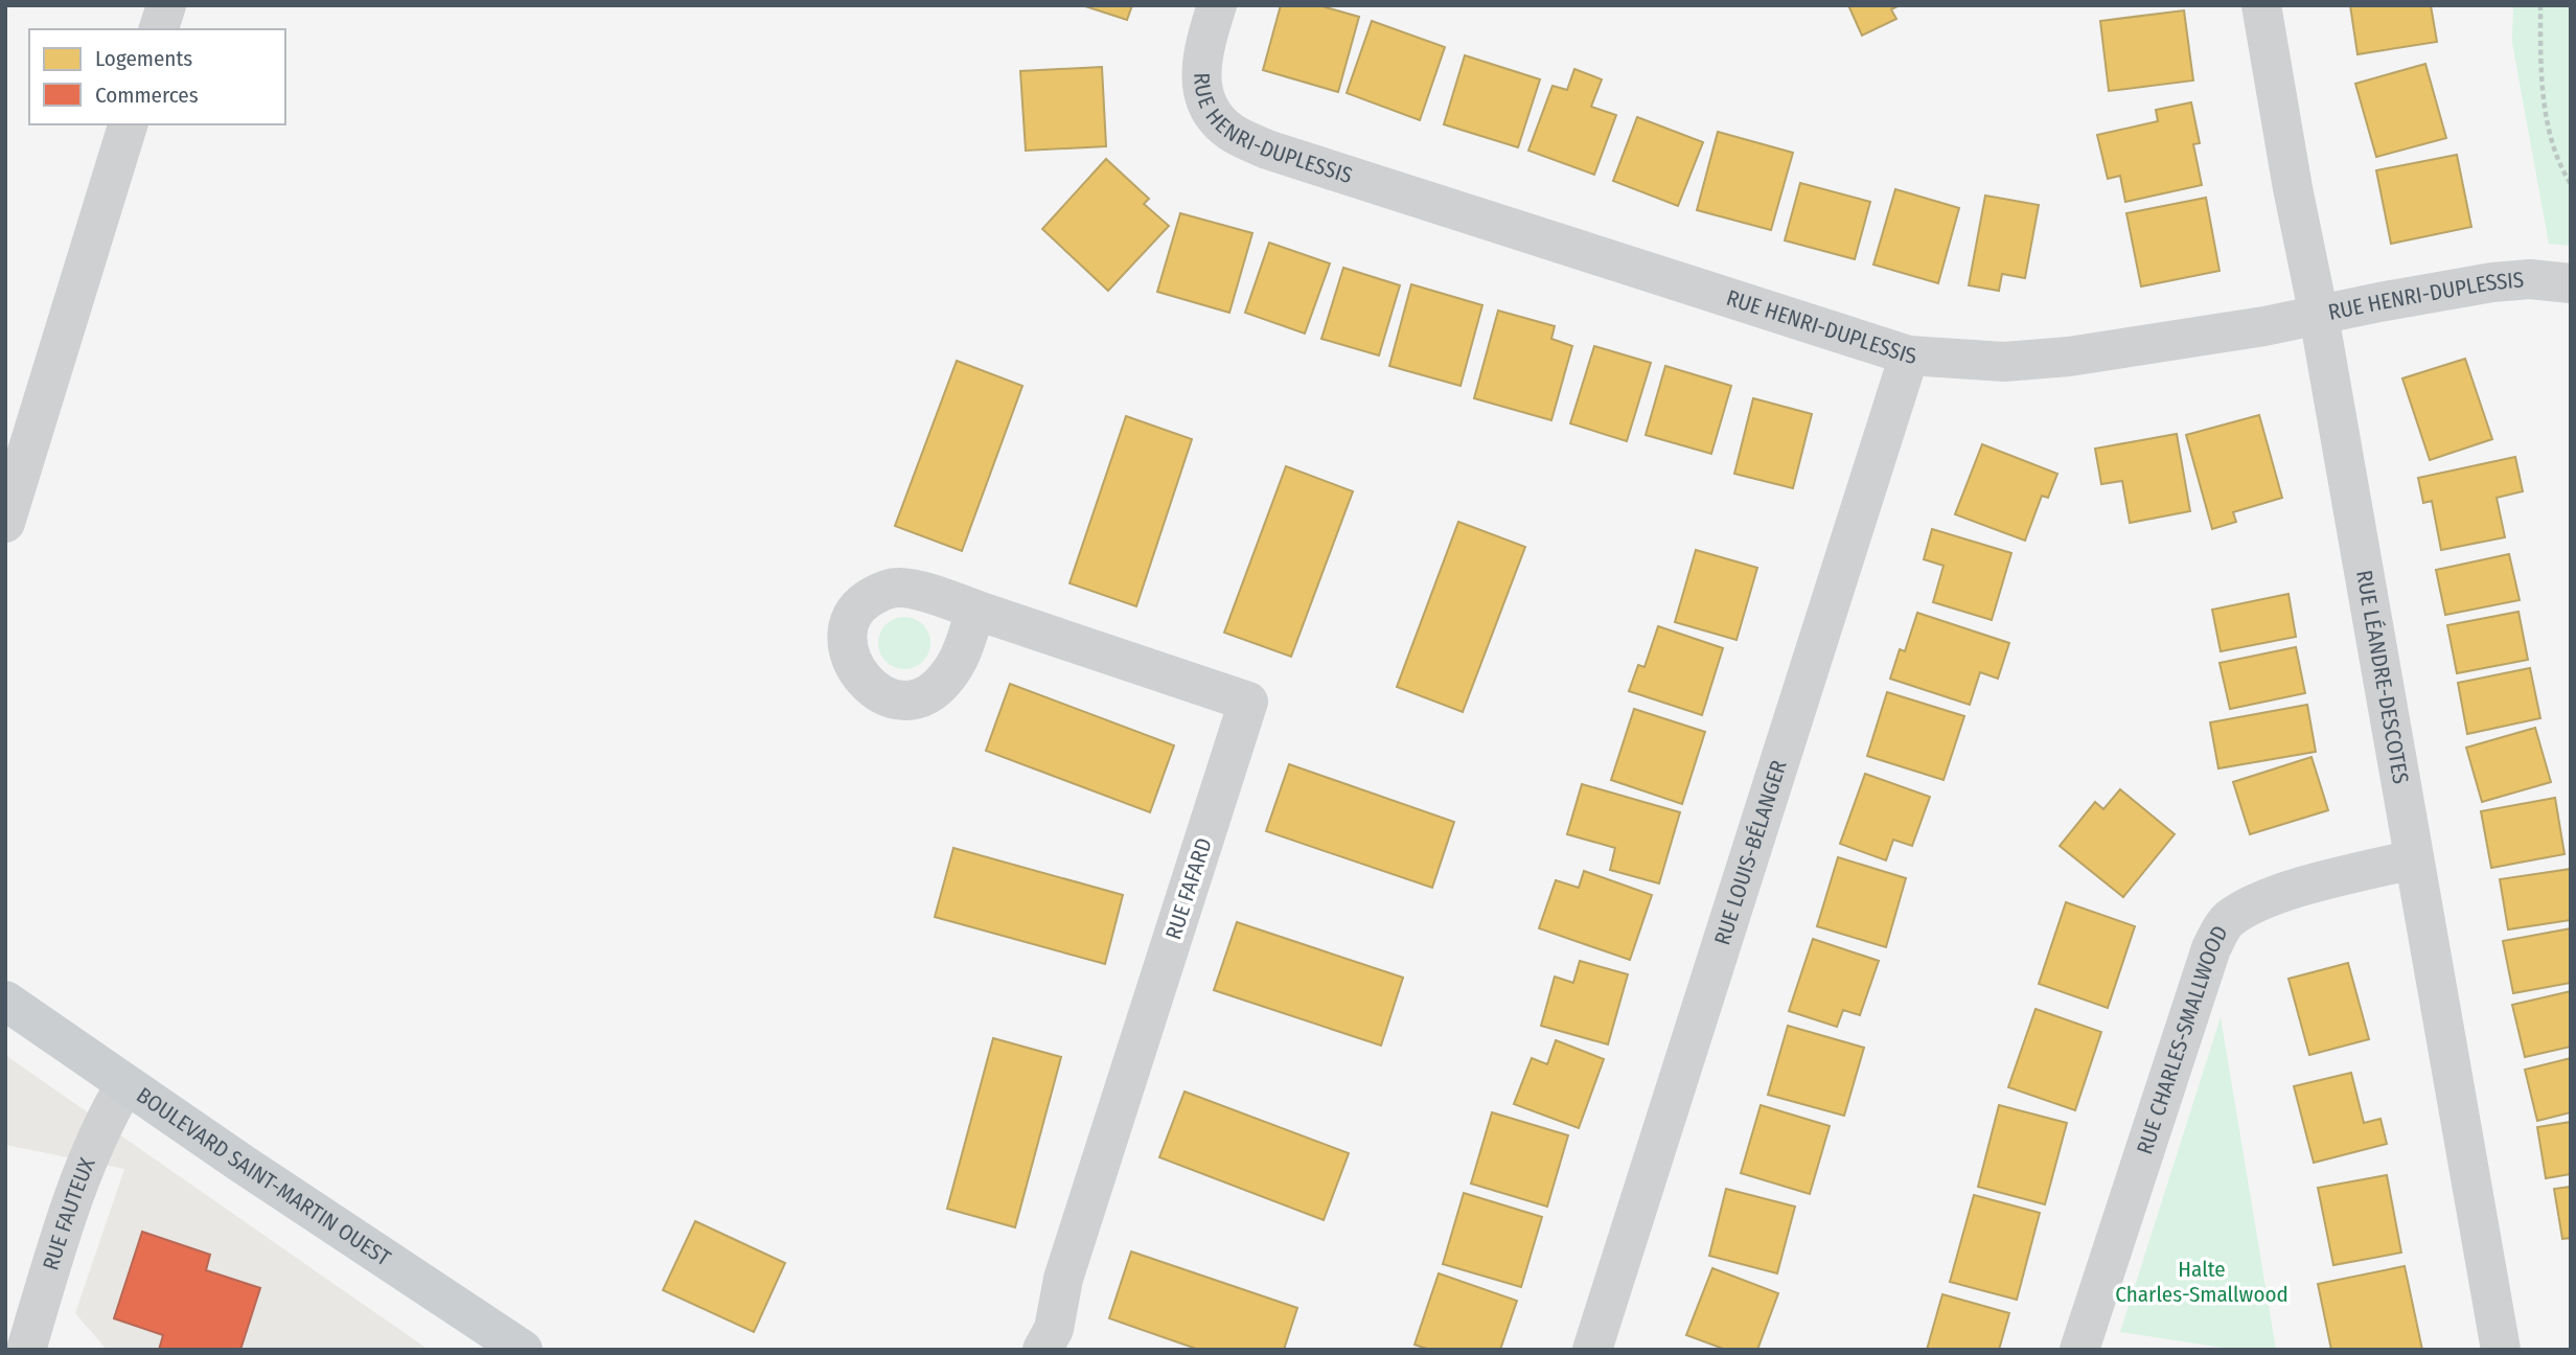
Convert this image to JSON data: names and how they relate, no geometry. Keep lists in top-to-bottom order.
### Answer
{
  "streets": {
    "main road": ["BOULEVARD SAINT-MARTIN OUEST"],
    "street": [
      "RUE HENRI-DUPLESSIS",
      "RUE LÉANDRE-DESCOTES",
      "RUE LOUIS-BÉLANGER",
      "RUE FAFARD",
      "RUE CHARLES-SMALLWOOD",
      "RUE FAUTEUX"
    ]
  },
  "crossings": [
    ["RUE HENRI-DUPLESSIS", "RUE LÉANDRE-DESCOTES"],
    ["RUE HENRI-DUPLESSIS", "RUE LOUIS-BÉLANGER"],
    ["RUE LÉANDRE-DESCOTES", "RUE CHARLES-SMALLWOOD"],
    ["BOULEVARD SAINT-MARTIN OUEST", "RUE FAUTEUX"]
  ],
  "parks": ["Halte Charles-Smallwood"],
  "legend": ["Logements", "Commerces"]
}
